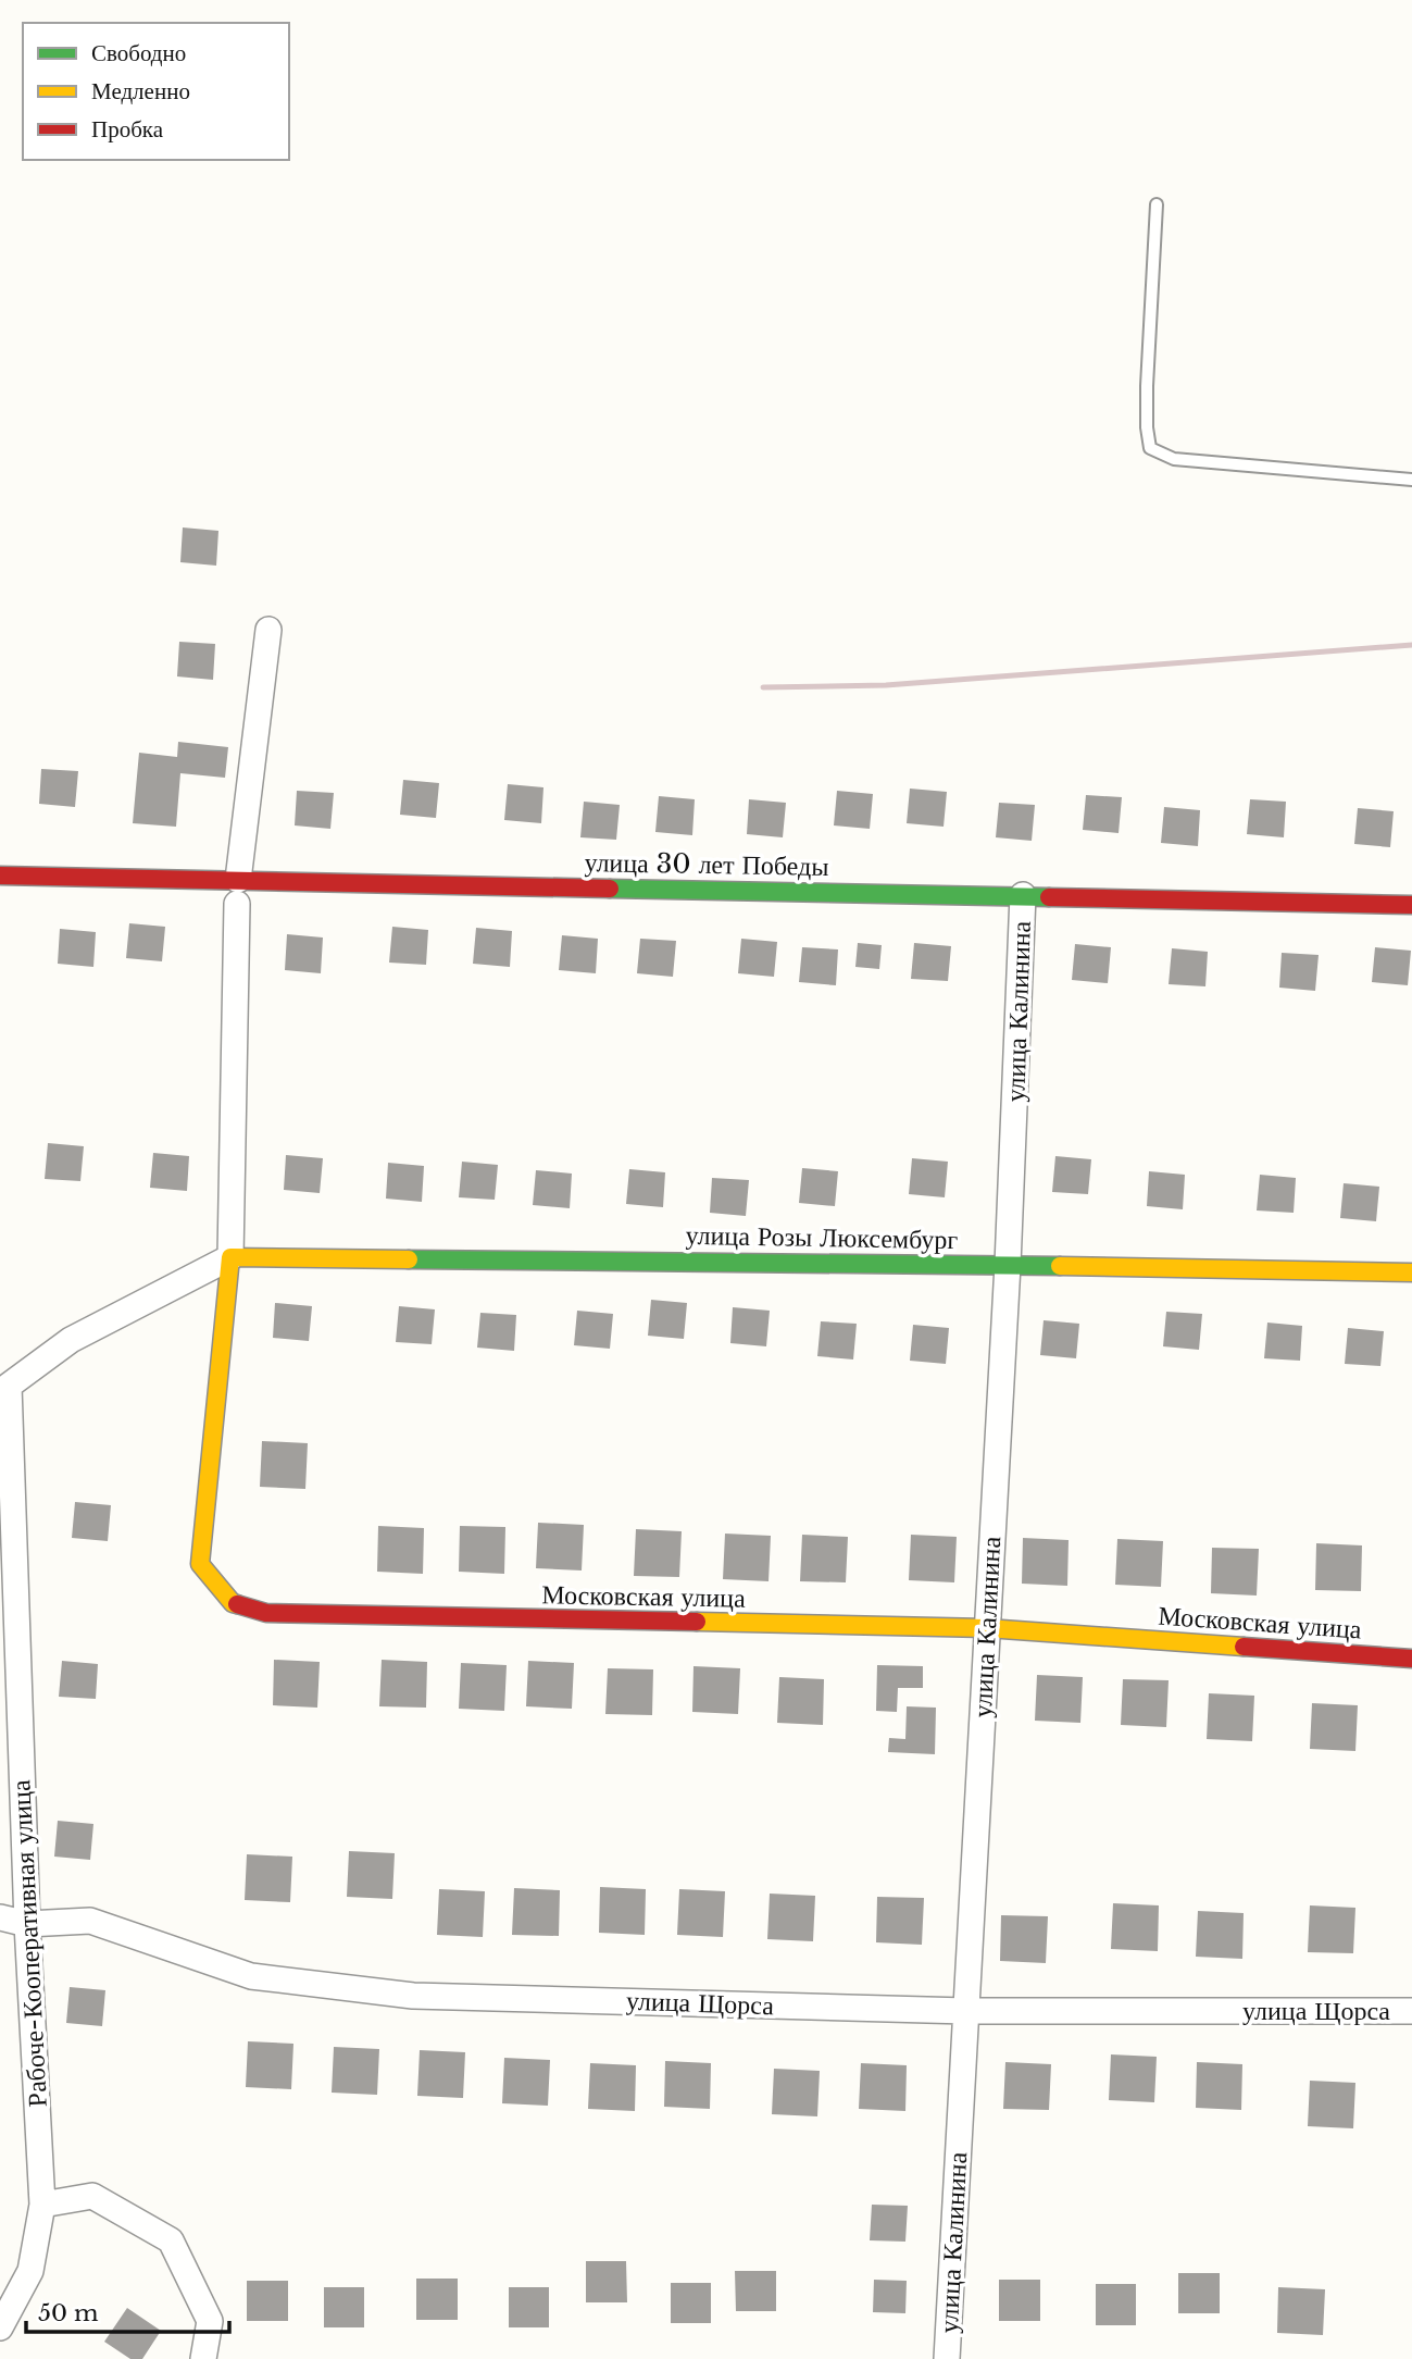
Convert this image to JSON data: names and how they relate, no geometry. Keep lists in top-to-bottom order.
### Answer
{
  "streets": {
    "street": [
      "улица 30 лет Победы",
      "улица Калинина",
      "улица Розы Люксембург",
      "Московская улица",
      "Рабоче-Кооперативная улица",
      "улица Щорса"
    ]
  },
  "crossings": [
    ["улица 30 лет Победы", "улица Калинина"],
    ["улица Калинина", "улица Розы Люксембург"],
    ["улица Калинина", "Московская улица"],
    ["улица Калинина", "улица Щорса"],
    ["улица Розы Люксембург", "Московская улица"],
    ["улица Розы Люксембург", "Рабоче-Кооперативная улица"],
    ["Московская улица", "Рабоче-Кооперативная улица"],
    ["Рабоче-Кооперативная улица", "улица Щорса"]
  ],
  "legend": ["Свободно", "Медленно", "Пробка"],
  "scale_bar": "50 m"
}
